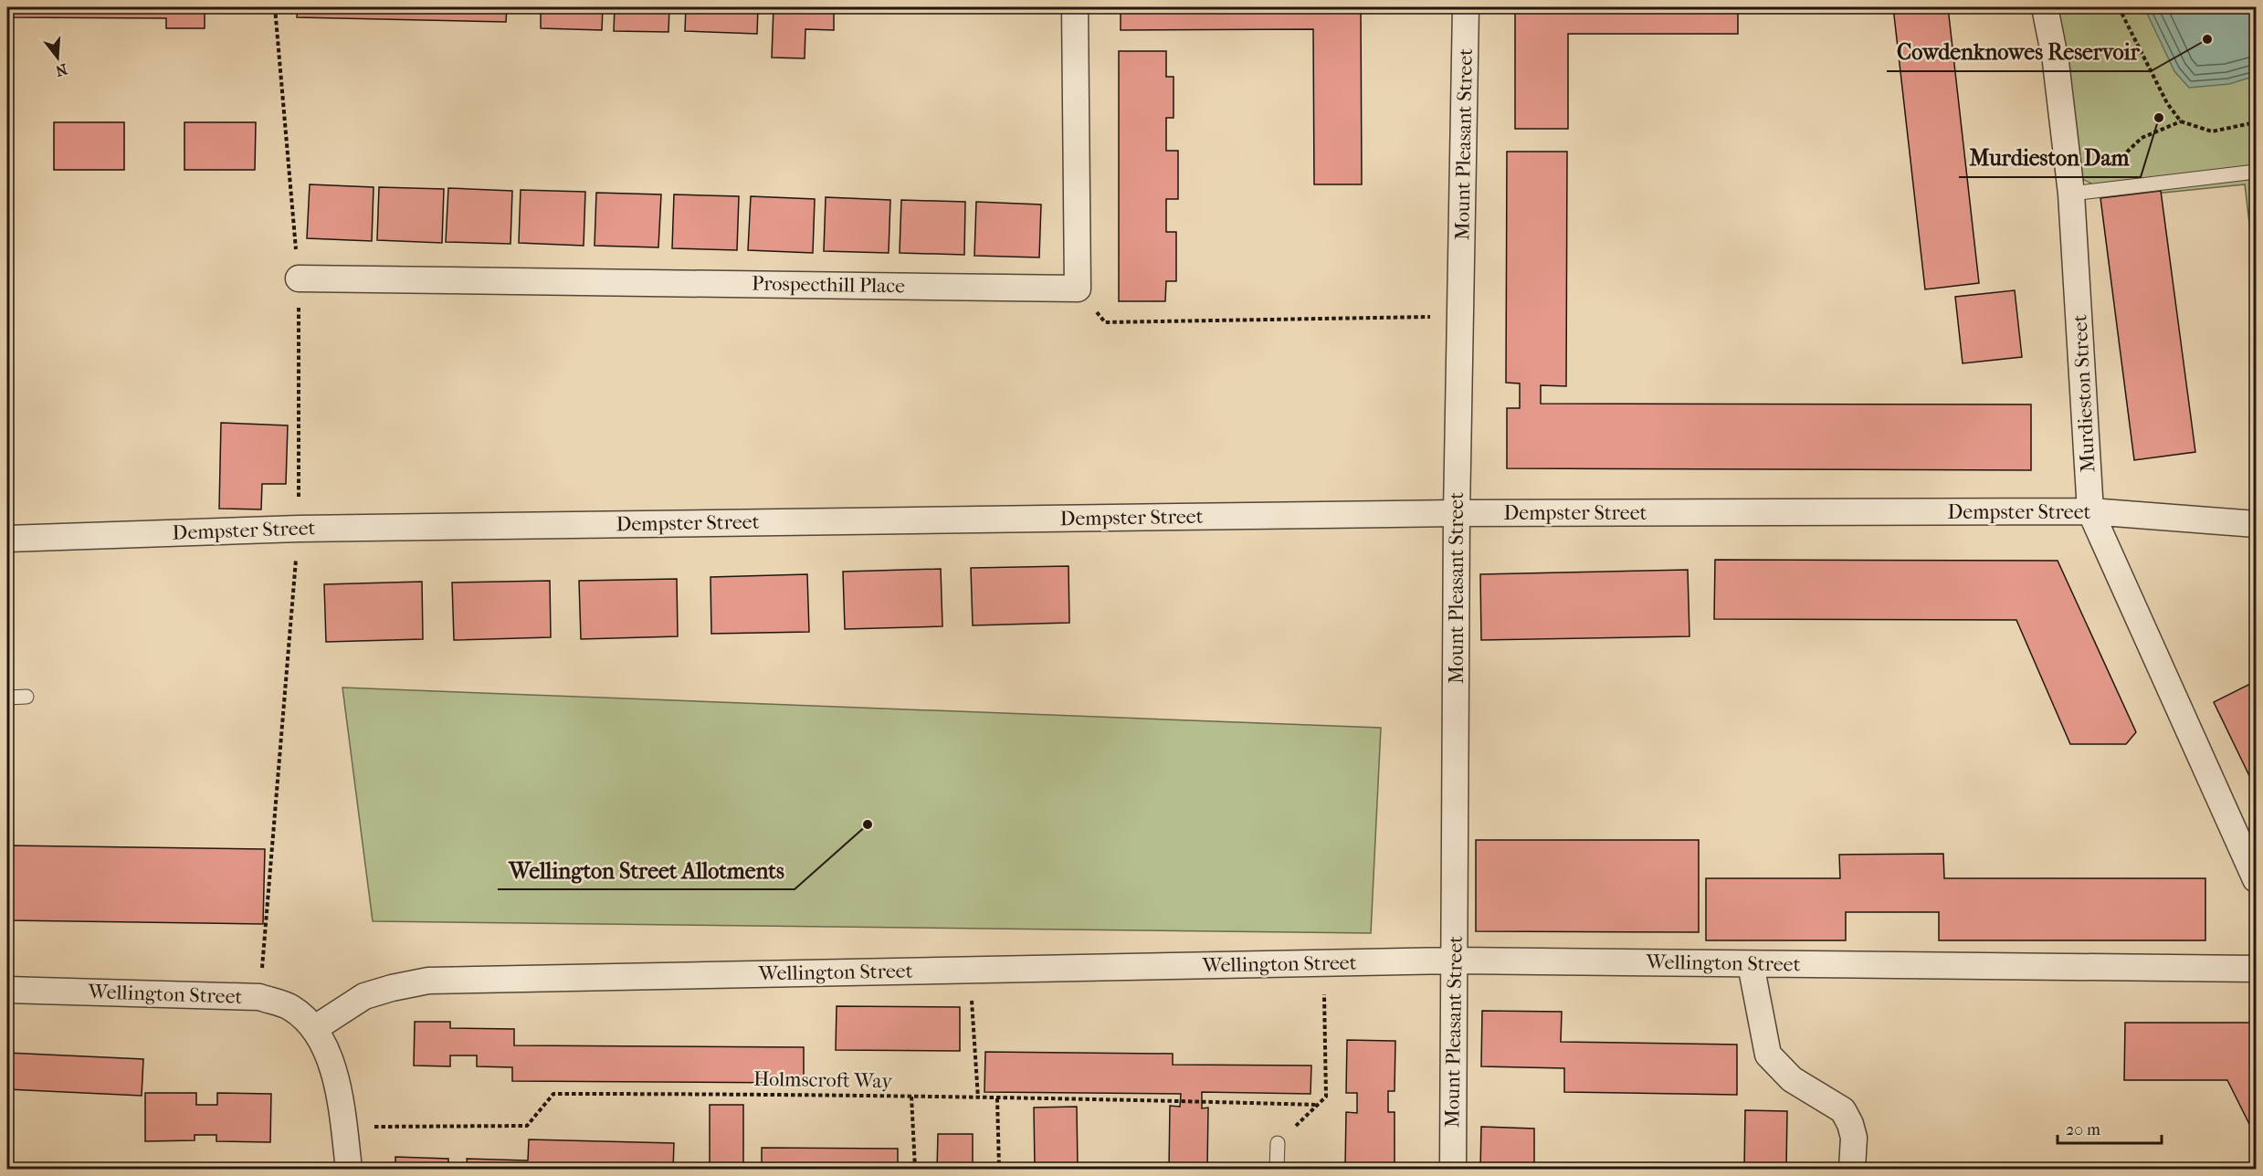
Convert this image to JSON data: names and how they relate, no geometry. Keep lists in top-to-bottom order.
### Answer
{
  "streets": {
    "street": [
      "Mount Pleasant Street",
      "Prospecthill Place",
      "Murdieston Street",
      "Dempster Street",
      "Wellington Street"
    ],
    "path": ["Holmscroft Way"]
  },
  "crossings": [
    ["Mount Pleasant Street", "Dempster Street"],
    ["Mount Pleasant Street", "Wellington Street"],
    ["Murdieston Street", "Dempster Street"],
    ["Wellington Street", "Holmscroft Way"]
  ],
  "places": ["Cowdenknowes Reservoir", "Murdieston Dam", "Wellington Street Allotments"],
  "scale_bar": "20 m",
  "north": "bottom"
}
